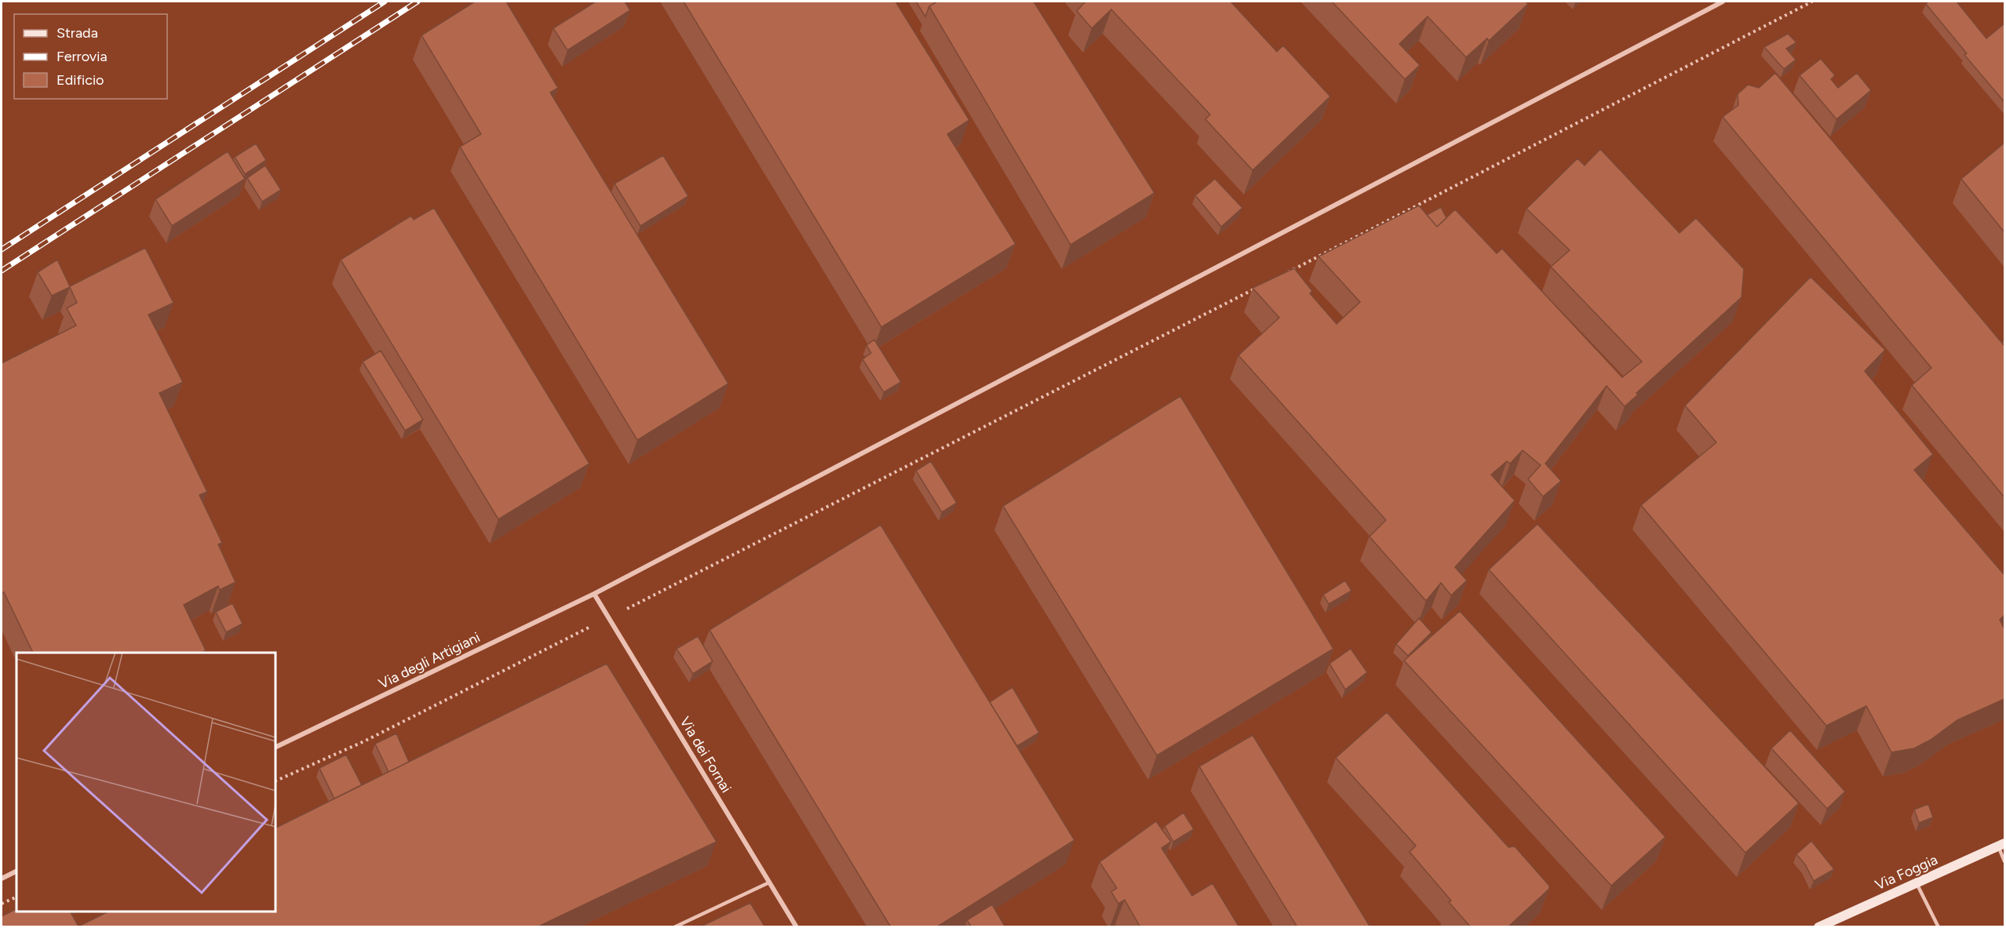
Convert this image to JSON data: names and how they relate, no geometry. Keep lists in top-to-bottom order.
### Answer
{
  "streets": {
    "main road": ["Via Foggia"],
    "street": ["Via degli Artigiani", "Via dei Fornai"]
  },
  "crossings": [
    ["Via degli Artigiani", "Via dei Fornai"]
  ],
  "legend": ["Strada", "Ferrovia", "Edificio"]
}
